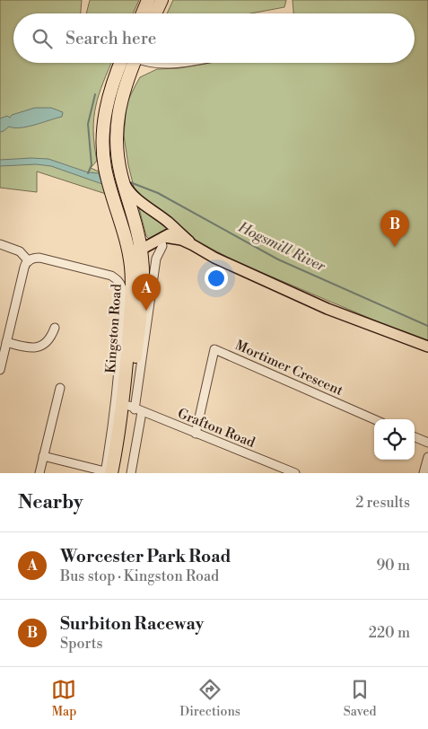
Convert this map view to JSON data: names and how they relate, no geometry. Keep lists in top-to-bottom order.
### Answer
{
  "streets": {
    "highway": ["Kingston Road"],
    "street": ["Mortimer Crescent", "Grafton Road"]
  },
  "crossings": [
    ["Kingston Road", "Grafton Road"],
    ["Mortimer Crescent", "Grafton Road"]
  ],
  "water": ["Hogsmill River"],
  "page": {
    "search": "Search here",
    "pins": ["B", "A"],
    "heading": ["Nearby", "2 results"],
    "list": [
      {
        "mark": "A",
        "name": "Worcester Park Road",
        "note": "Bus stop · Kingston Road",
        "value": "90 m"
      },
      {
        "mark": "B",
        "name": "Surbiton Raceway",
        "note": "Sports",
        "value": "220 m"
      }
    ],
    "nav": ["Map", "Directions", "Saved"]
  }
}
